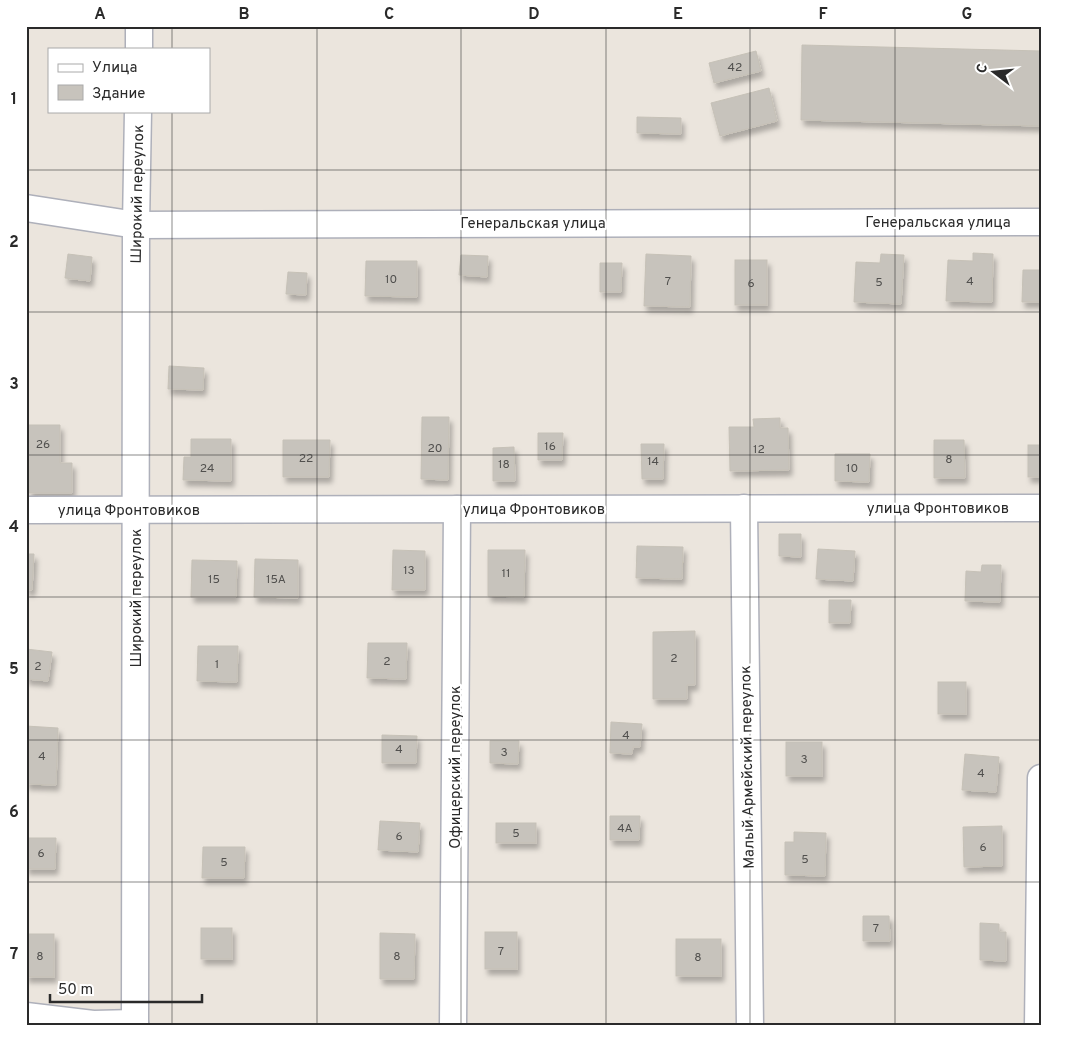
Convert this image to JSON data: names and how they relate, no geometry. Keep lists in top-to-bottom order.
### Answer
{
  "streets": {
    "street": [
      "Широкий переулок",
      "Генеральская улица",
      "улица Фронтовиков",
      "Офицерский переулок",
      "Малый Армейский переулок"
    ]
  },
  "crossings": [
    ["Широкий переулок", "Генеральская улица"],
    ["Широкий переулок", "улица Фронтовиков"],
    ["улица Фронтовиков", "Офицерский переулок"],
    ["улица Фронтовиков", "Малый Армейский переулок"]
  ],
  "house_numbers": [
    "42",
    "10",
    "7",
    "4",
    "5",
    "6",
    "26",
    "16",
    "20",
    "12",
    "22",
    "8",
    "14",
    "18",
    "24",
    "10",
    "13",
    "11",
    "15",
    "15А",
    "2",
    "2",
    "1",
    "2",
    "4",
    "4",
    "3",
    "4",
    "3",
    "4",
    "4А",
    "5",
    "6",
    "6",
    "6",
    "5",
    "5",
    "7",
    "7",
    "8",
    "8",
    "8"
  ],
  "legend": ["Улица", "Здание"],
  "scale_bar": "50 m",
  "north": "left",
  "grid": {
    "columns": [
      "A",
      "B",
      "C",
      "D",
      "E",
      "F",
      "G"
    ],
    "rows": [
      "1",
      "2",
      "3",
      "4",
      "5",
      "6",
      "7"
    ]
  }
}
